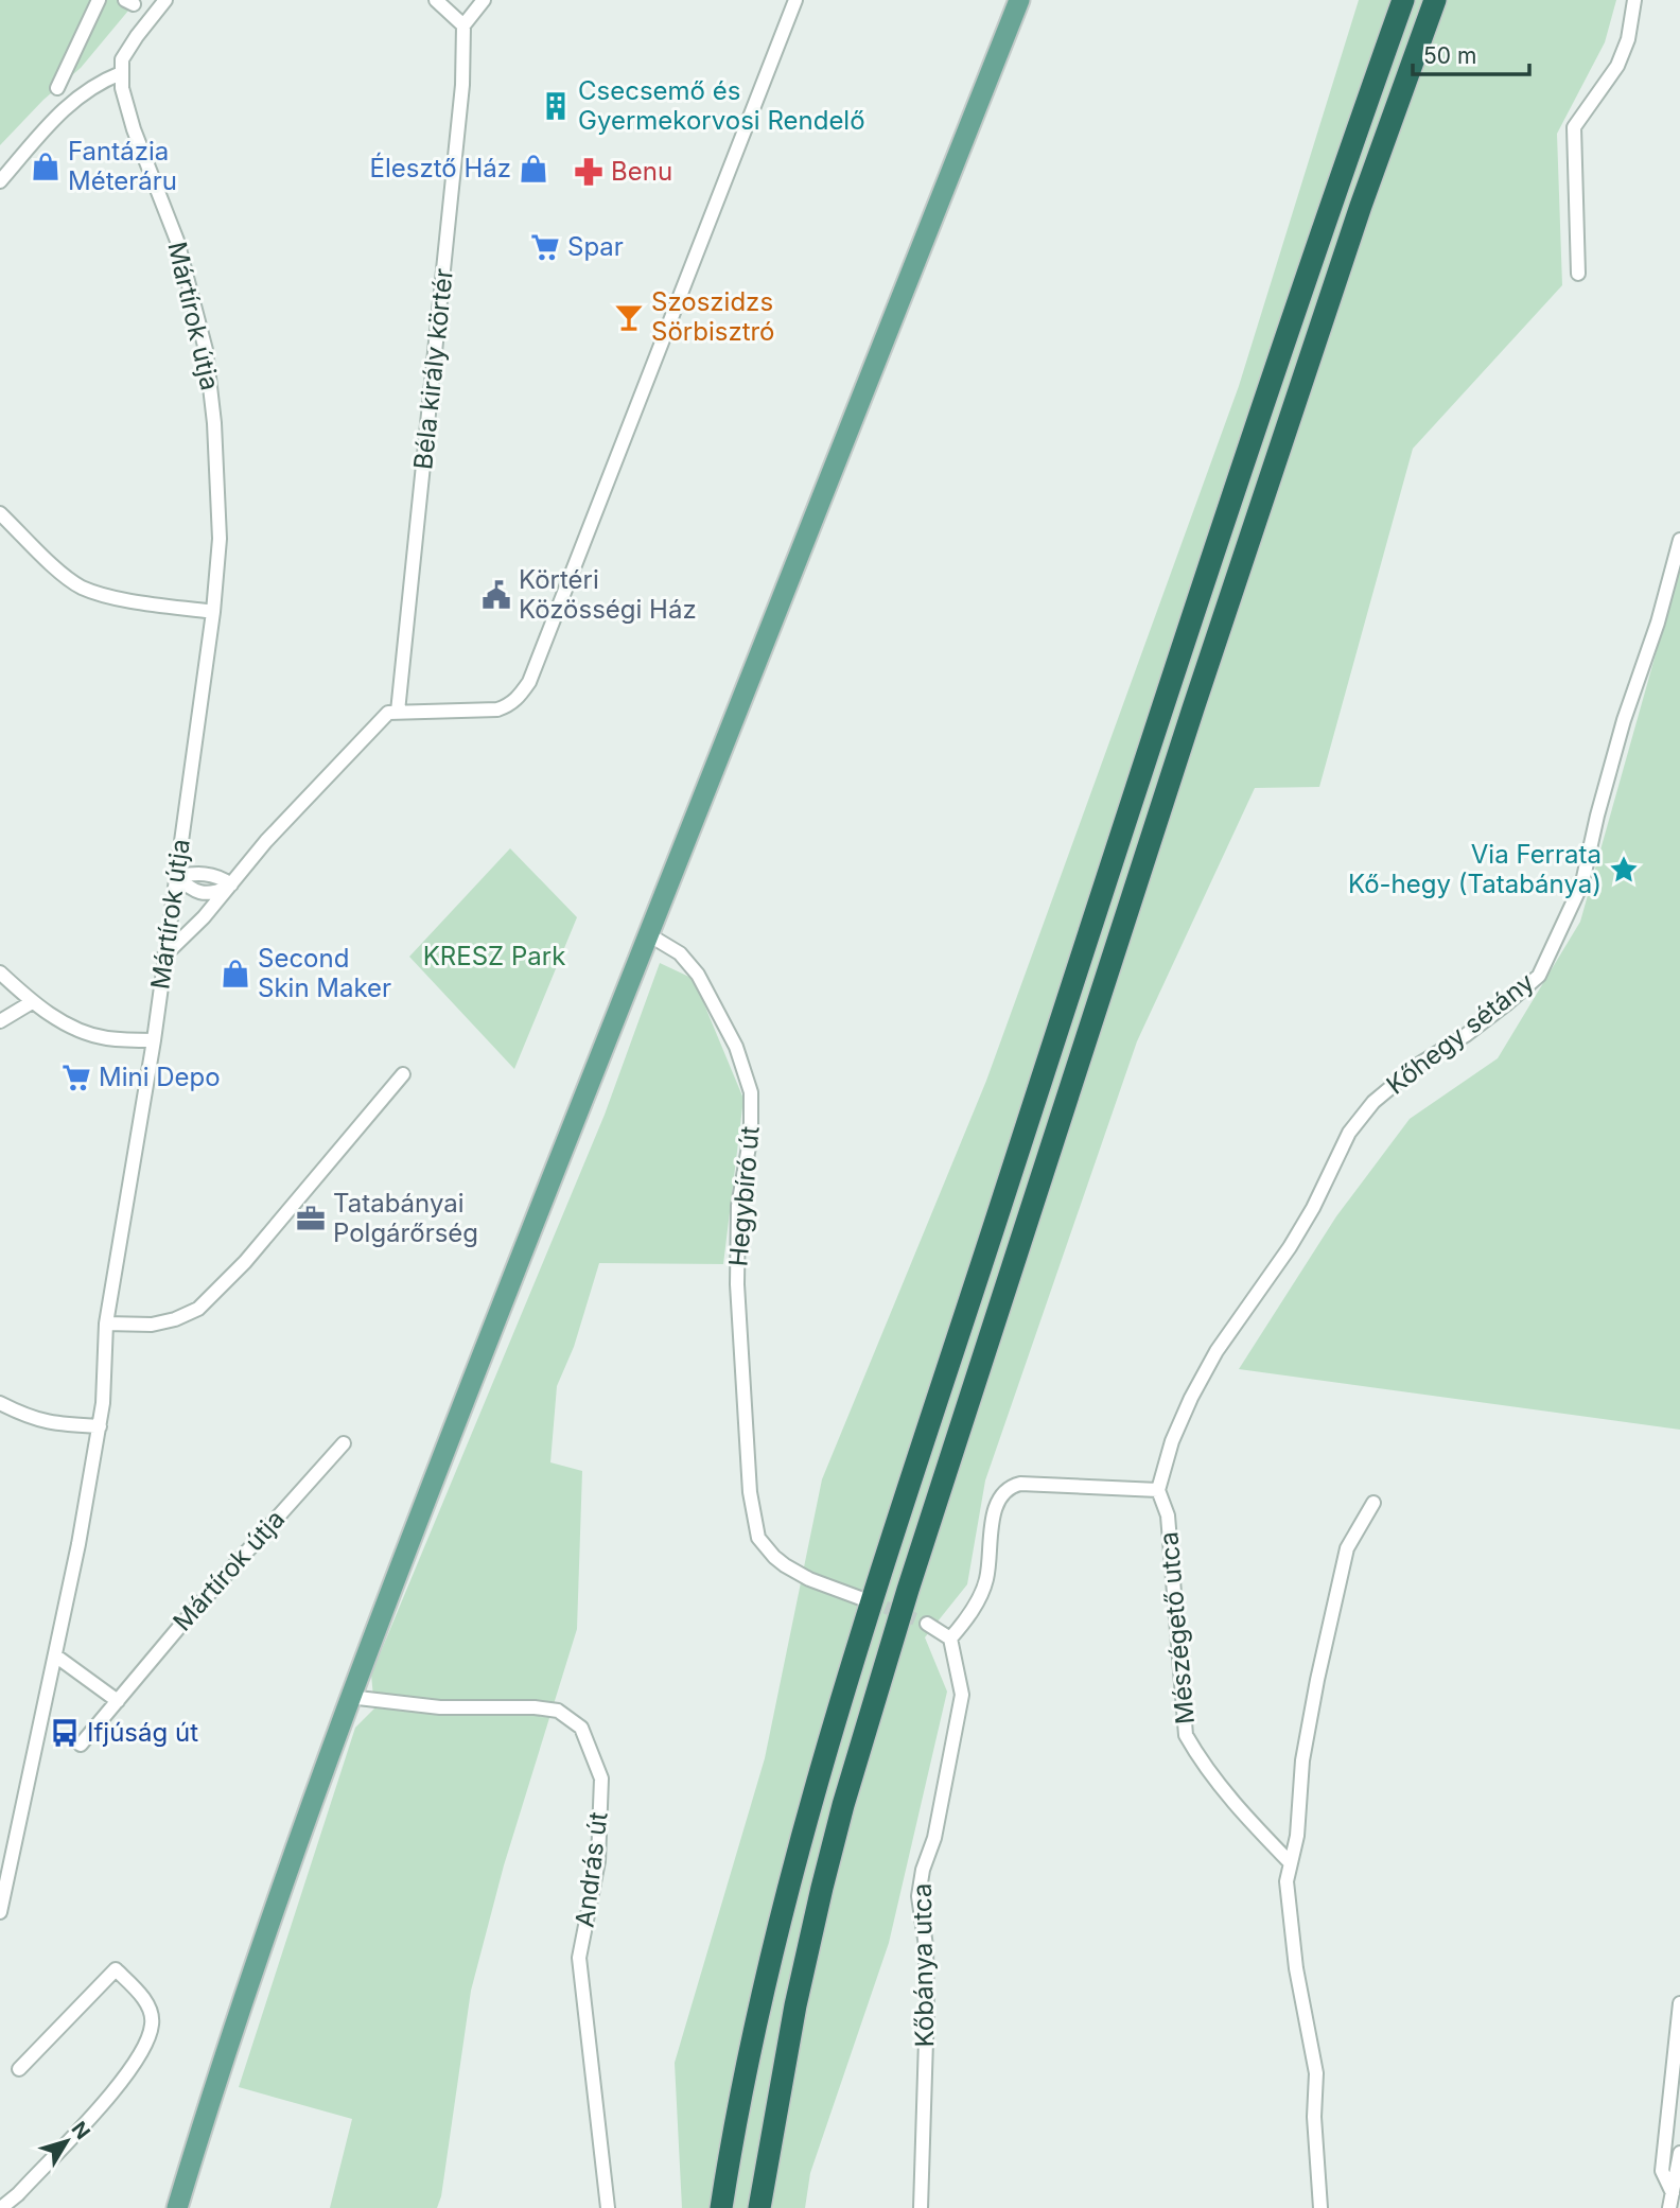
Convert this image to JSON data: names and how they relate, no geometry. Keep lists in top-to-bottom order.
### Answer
{
  "streets": {
    "street": [
      "Mártírok útja",
      "Béla király körtér",
      "Kőhegy sétány",
      "Hegybíró út",
      "Mészégető utca",
      "András út",
      "Kőbánya utca"
    ]
  },
  "crossings": [
    ["Kőhegy sétány", "Mészégető utca"]
  ],
  "parks": ["KRESZ Park"],
  "places": {
    "building": ["Csecsemő és Gyermekorvosi Rendelő"],
    "shop": ["Fantázia Méteráru", "Élesztő Ház", "Second Skin Maker"],
    "pharmacy": ["Benu"],
    "supermarket": ["Spar", "Mini Depo"],
    "bar": ["Szoszidzs Sörbisztró"],
    "public building": ["Körtéri Közösségi Ház"],
    "place": ["Via Ferrata Kő-hegy (Tatabánya)"],
    "office": ["Tatabányai Polgárőrség"],
    "bus stop": ["Ifjúság út"]
  },
  "scale_bar": "50 m",
  "north": "top right"
}
